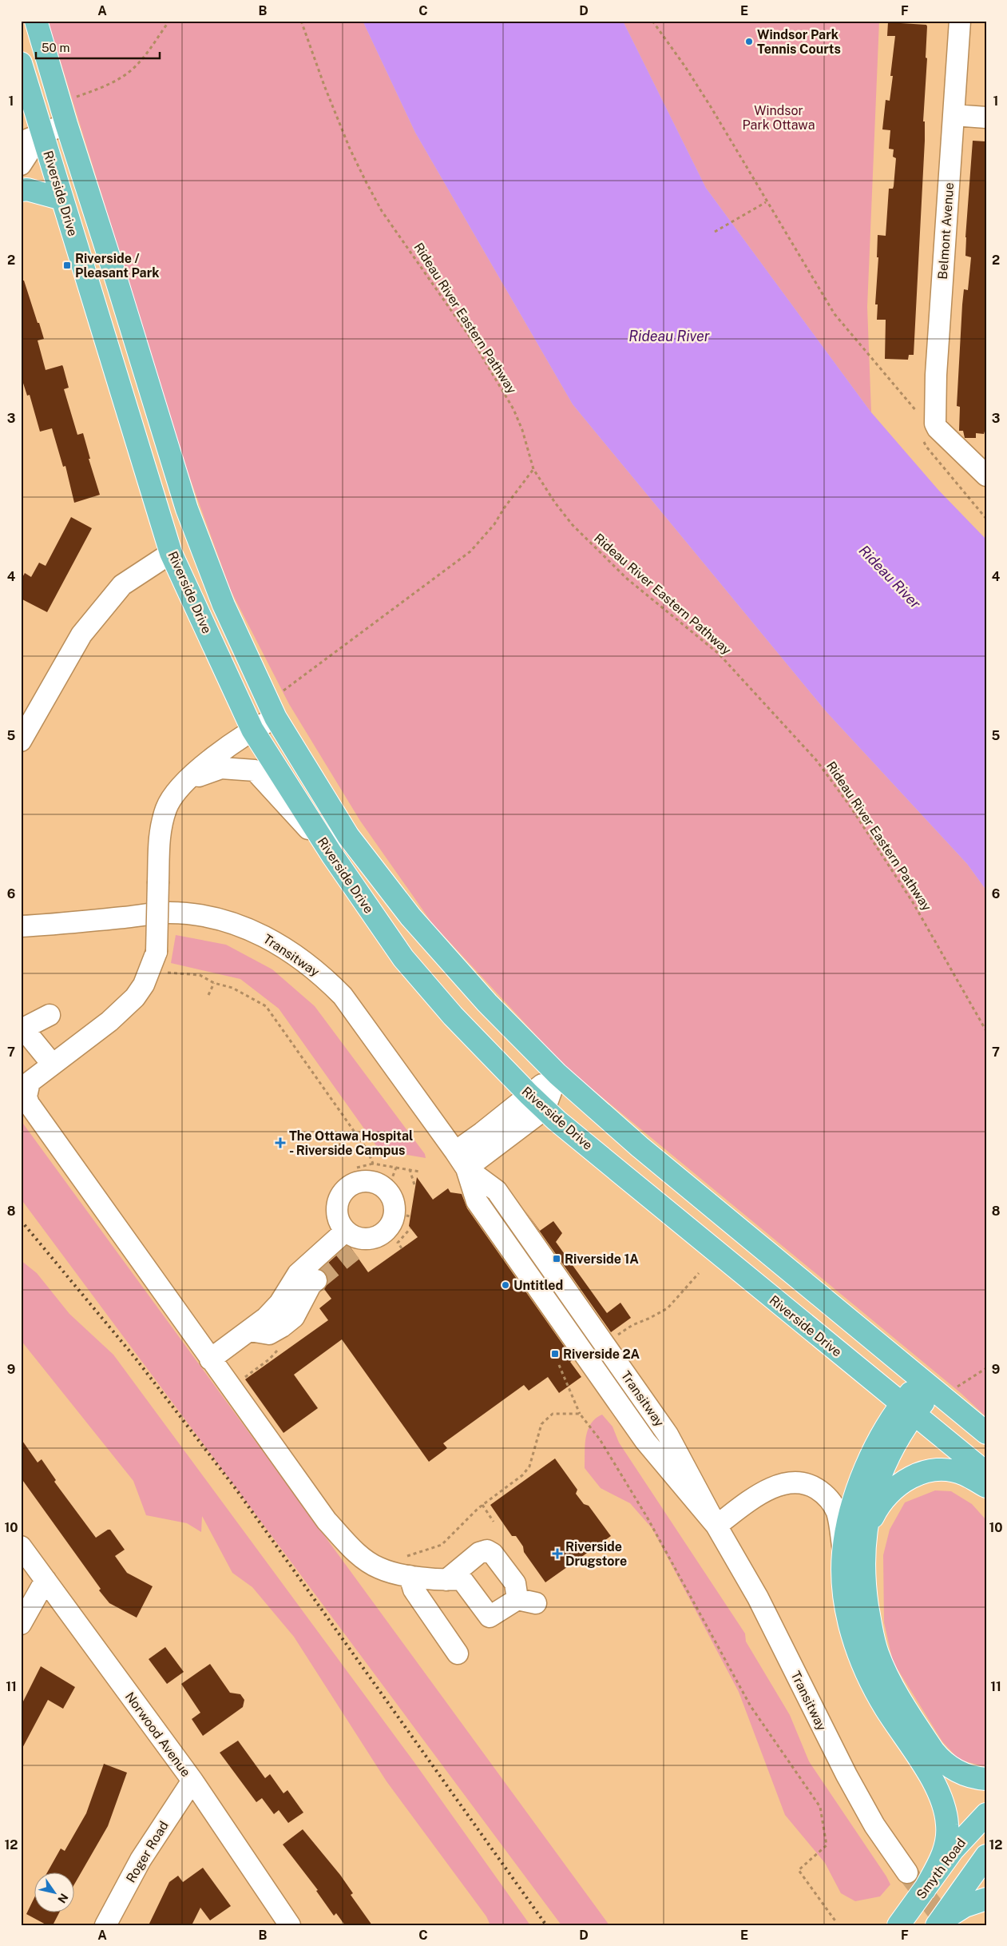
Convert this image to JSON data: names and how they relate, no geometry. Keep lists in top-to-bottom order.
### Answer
{
  "streets": {
    "main road": ["Riverside Drive", "Smyth Road"],
    "street": [
      "Belmont Avenue",
      "Transitway",
      "Norwood Avenue",
      "Roger Road"
    ],
    "path": ["Rideau River Eastern Pathway"]
  },
  "crossings": [
    ["Norwood Avenue", "Roger Road"]
  ],
  "water": ["Rideau River"],
  "parks": ["Windsor Park Ottawa"],
  "places": {
    "other": ["Windsor Park Tennis Courts", "Untitled"],
    "transit": ["Riverside / Pleasant Park", "Riverside 1A", "Riverside 2A"],
    "health": ["The Ottawa Hospital - Riverside Campus", "Riverside Drugstore"]
  },
  "scale_bar": "50 m",
  "north": "bottom right",
  "grid": {
    "columns": [
      "A",
      "B",
      "C",
      "D",
      "E",
      "F"
    ],
    "rows": [
      "1",
      "2",
      "3",
      "4",
      "5",
      "6",
      "7",
      "8",
      "9",
      "10",
      "11",
      "12"
    ]
  }
}
